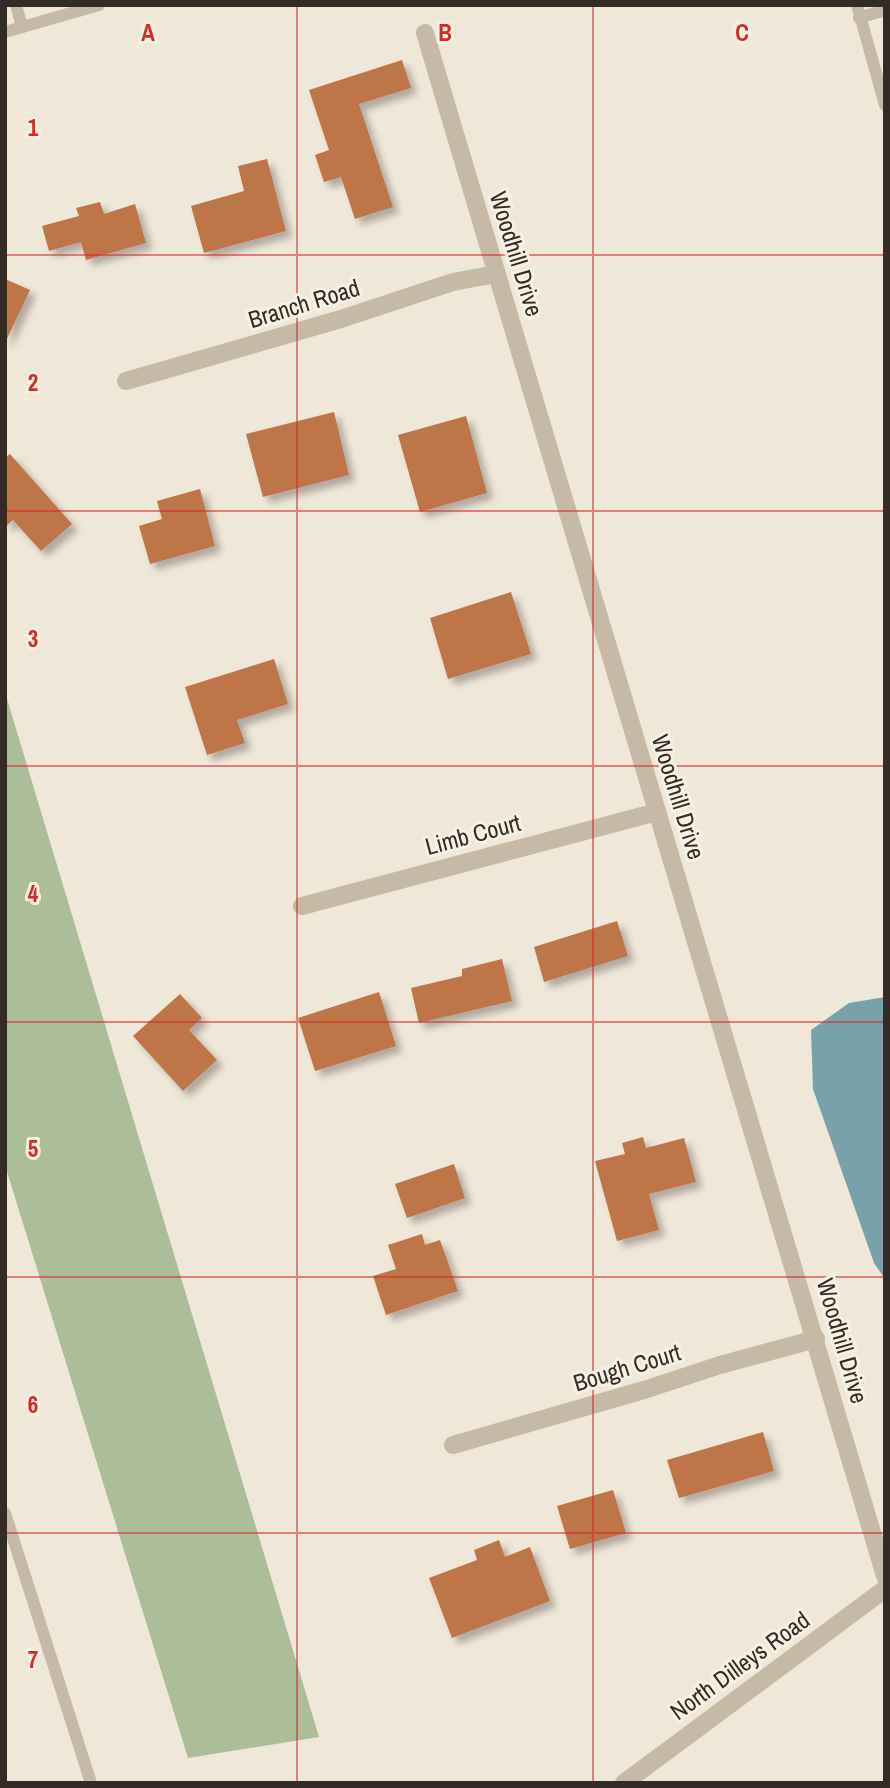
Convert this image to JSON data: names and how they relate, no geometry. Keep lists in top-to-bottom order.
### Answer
{
  "streets": {
    "street": [
      "Woodhill Drive",
      "Branch Road",
      "Limb Court",
      "Bough Court",
      "North Dilleys Road"
    ]
  },
  "crossings": [
    ["Woodhill Drive", "Branch Road"],
    ["Woodhill Drive", "Limb Court"],
    ["Woodhill Drive", "Bough Court"]
  ],
  "grid": {
    "columns": ["A", "B", "C"],
    "rows": [
      "1",
      "2",
      "3",
      "4",
      "5",
      "6",
      "7"
    ]
  }
}
